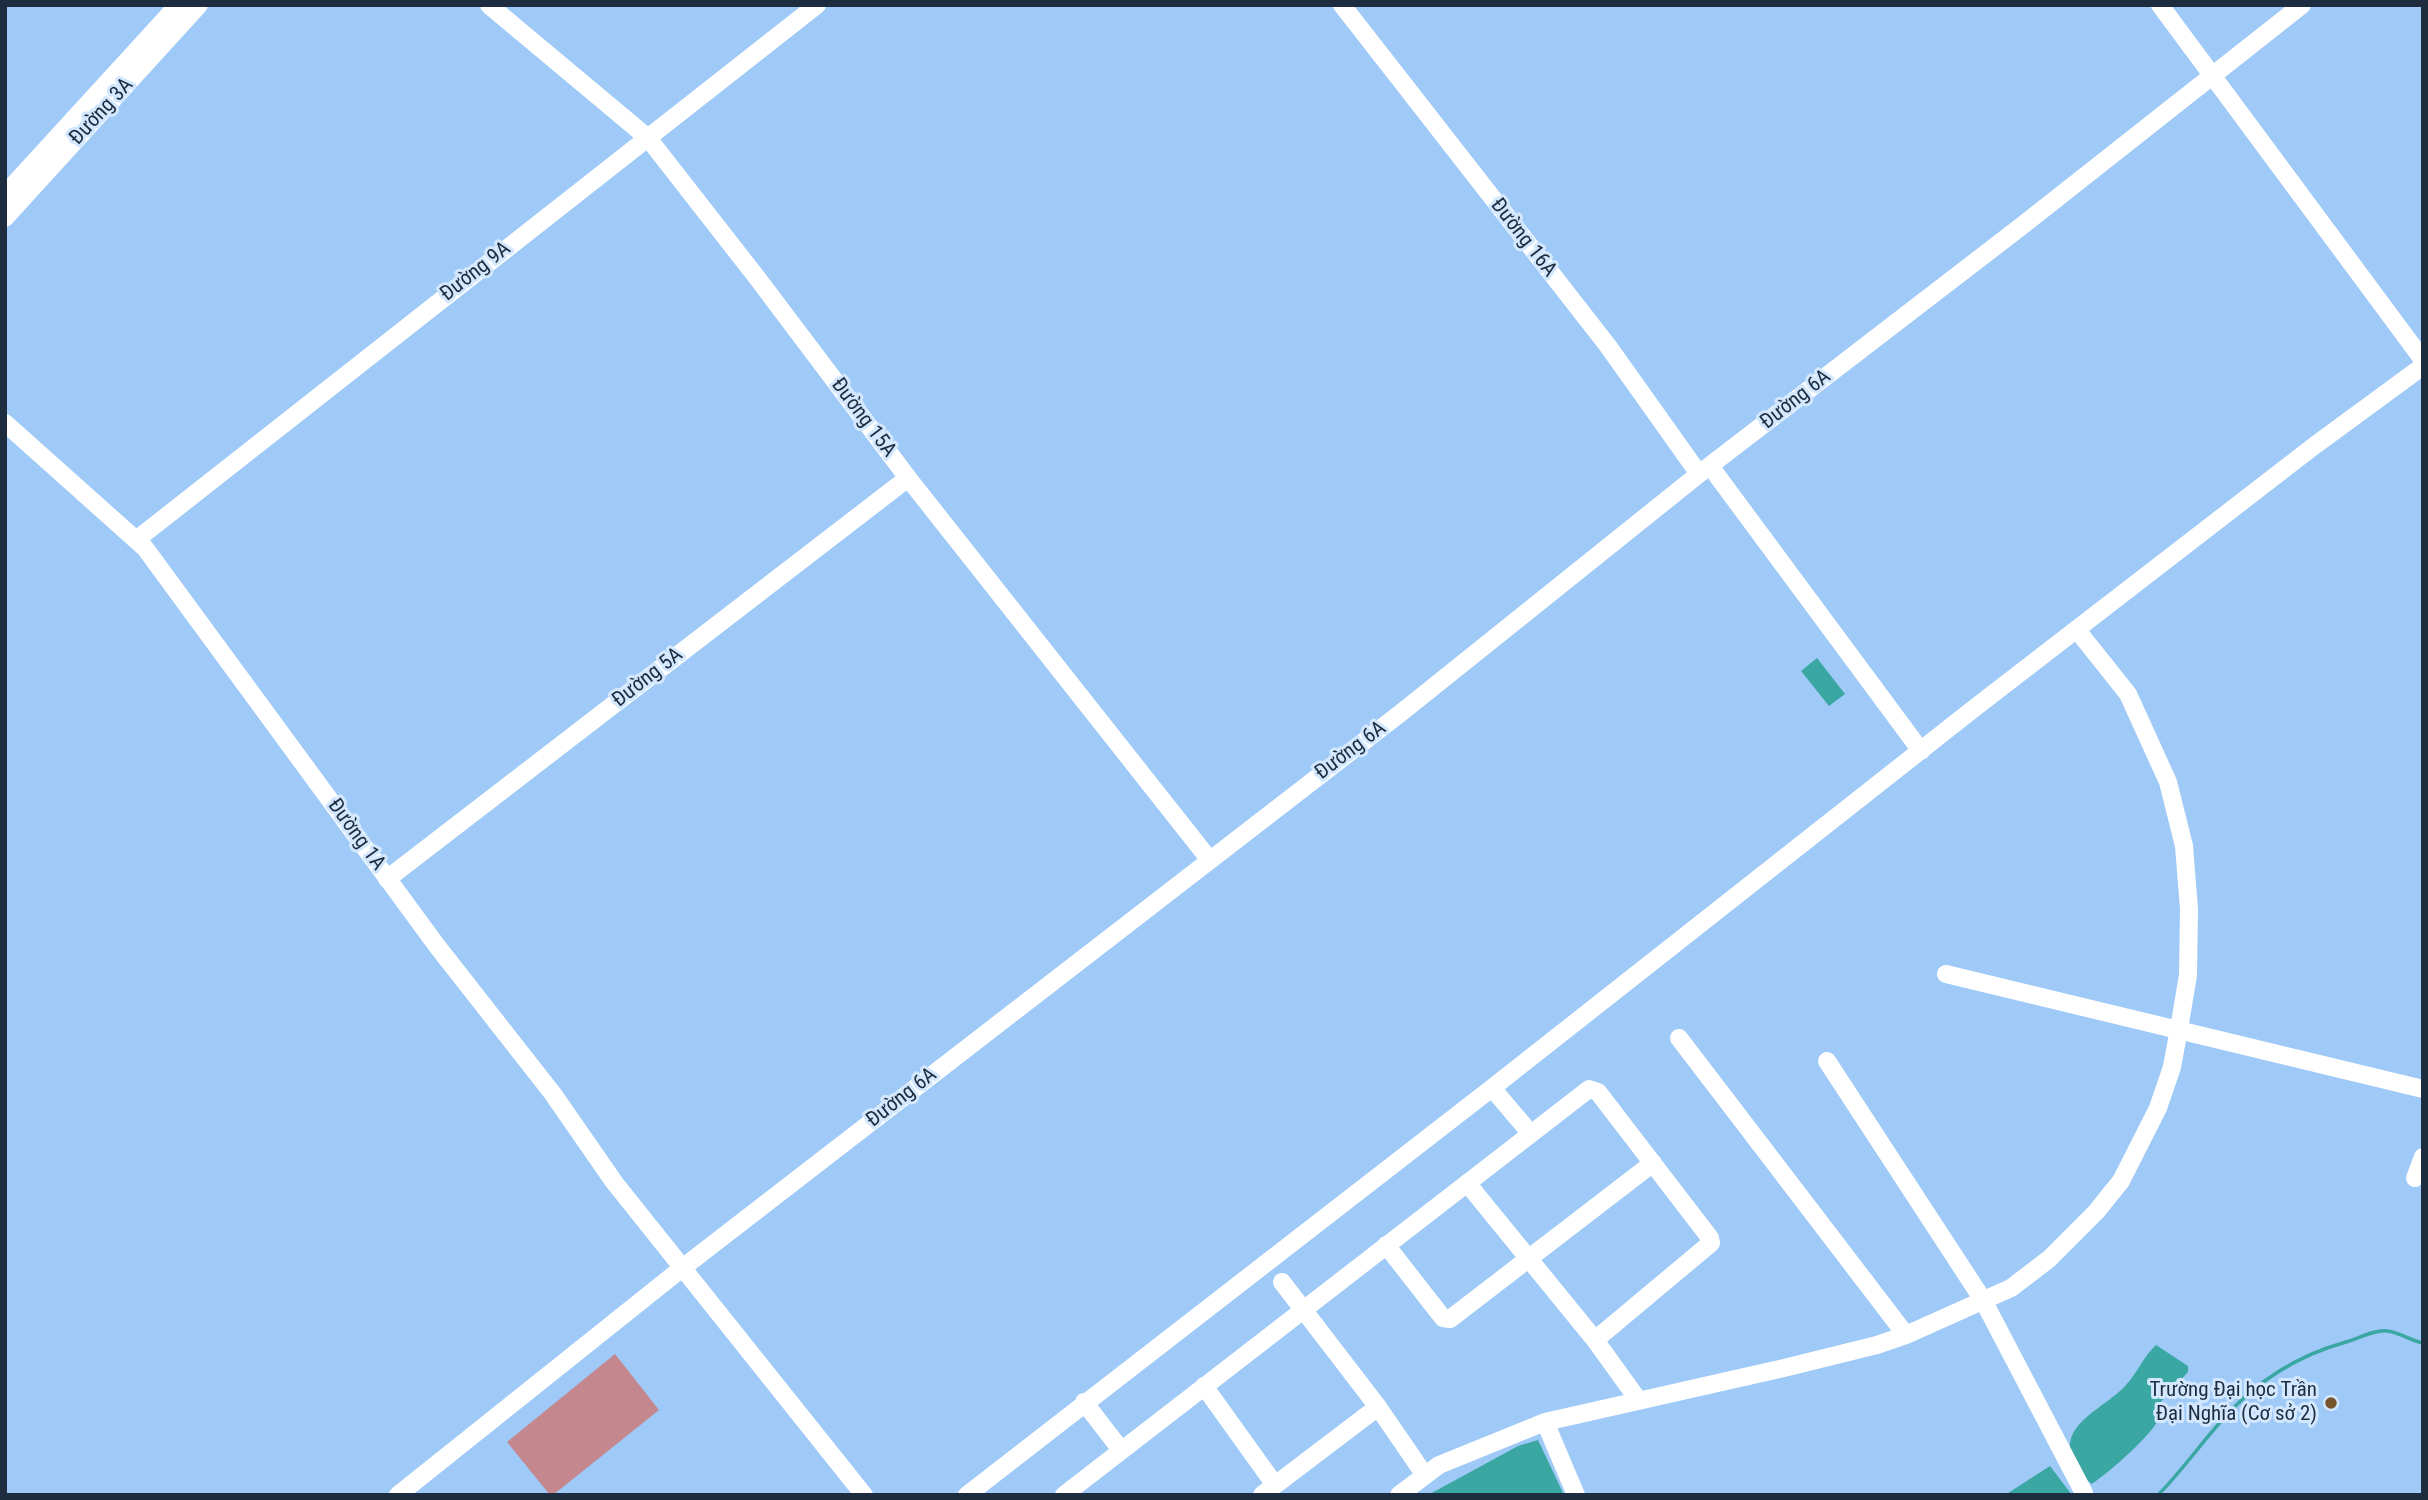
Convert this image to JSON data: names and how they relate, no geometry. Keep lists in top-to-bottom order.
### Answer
{
  "streets": {
    "street": [
      "Đường 3A",
      "Đường 16A",
      "Đường 9A",
      "Đường 6A",
      "Đường 15A",
      "Đường 5A",
      "Đường 1A"
    ]
  },
  "crossings": [
    ["Đường 16A", "Đường 6A"],
    ["Đường 9A", "Đường 15A"],
    ["Đường 9A", "Đường 1A"],
    ["Đường 6A", "Đường 15A"],
    ["Đường 6A", "Đường 1A"],
    ["Đường 15A", "Đường 5A"],
    ["Đường 5A", "Đường 1A"]
  ],
  "places": ["Trường Đại học Trần Đại Nghĩa (Cơ sở 2)"]
}
